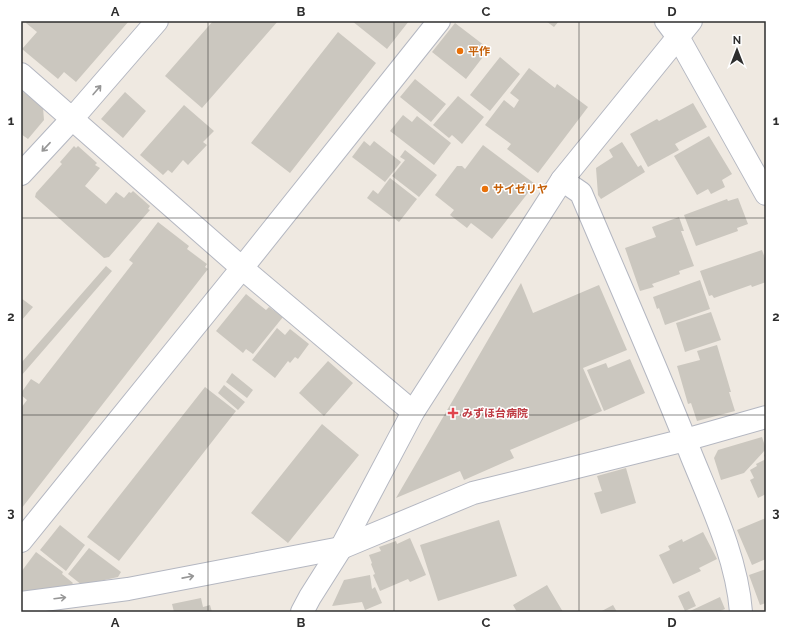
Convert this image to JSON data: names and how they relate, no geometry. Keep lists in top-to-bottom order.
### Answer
{
  "places": {
    "other": ["平作", "サイゼリヤ"],
    "health": ["みずほ台病院"]
  },
  "north": "top",
  "grid": {
    "columns": [
      "A",
      "B",
      "C",
      "D"
    ],
    "rows": ["1", "2", "3"]
  }
}
